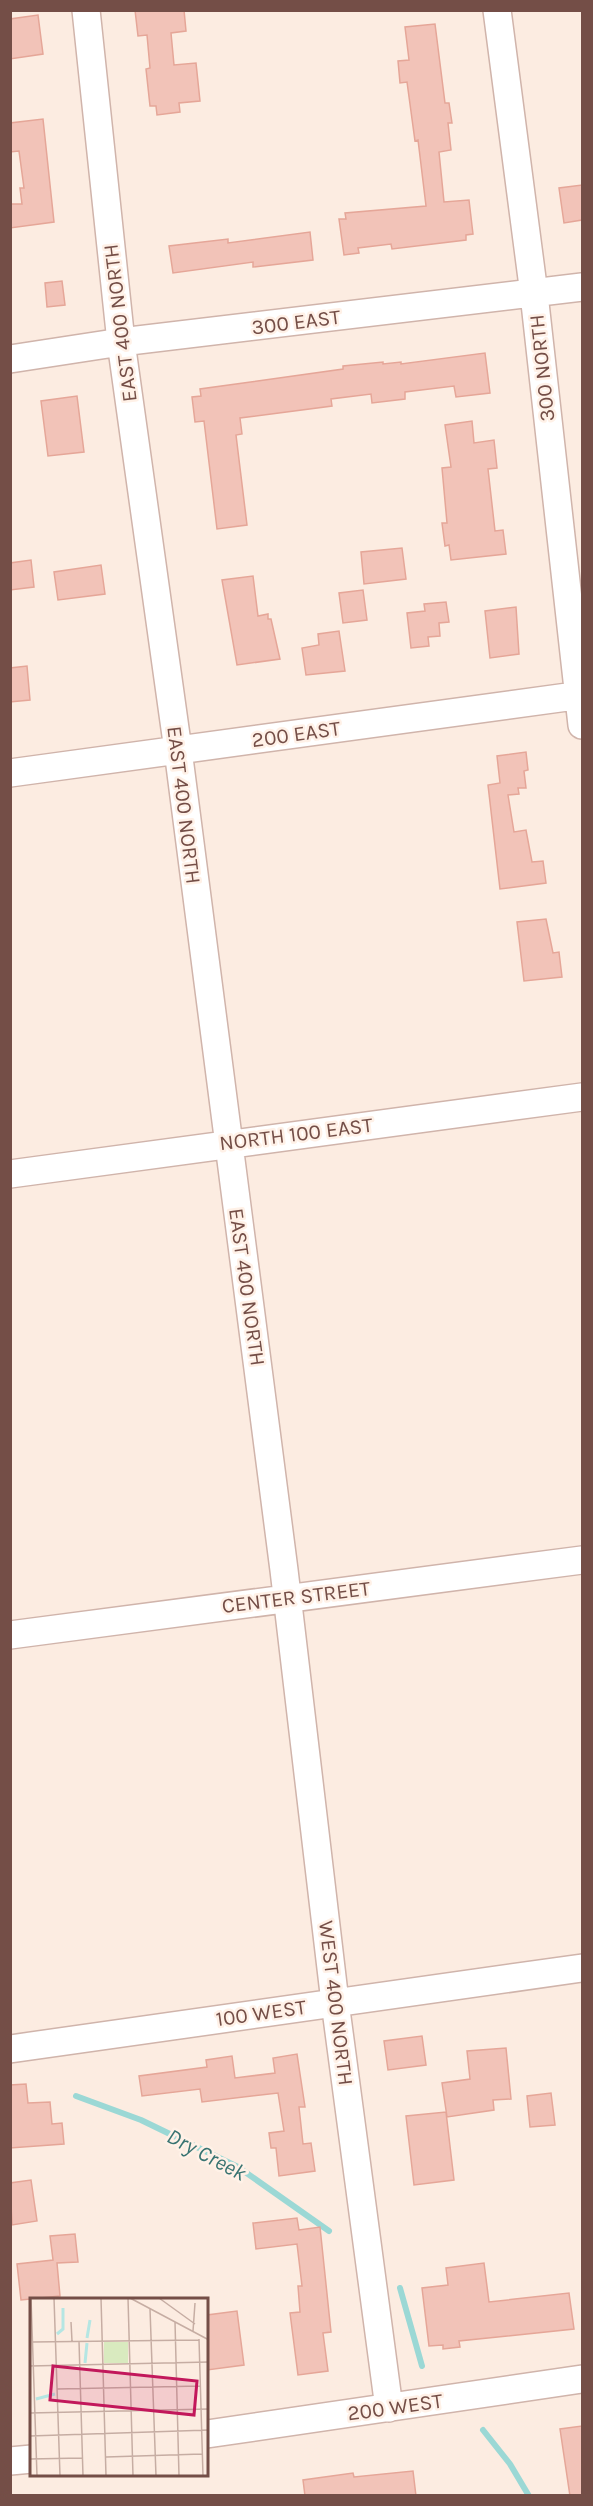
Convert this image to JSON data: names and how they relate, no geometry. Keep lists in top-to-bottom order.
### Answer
{
  "streets": {
    "street": [
      "300 EAST",
      "EAST 400 NORTH",
      "300 NORTH",
      "200 EAST",
      "NORTH 100 EAST",
      "CENTER STREET",
      "WEST 400 NORTH",
      "100 WEST",
      "200 WEST"
    ]
  },
  "crossings": [
    ["300 EAST", "EAST 400 NORTH"],
    ["300 EAST", "300 NORTH"],
    ["EAST 400 NORTH", "200 EAST"],
    ["EAST 400 NORTH", "NORTH 100 EAST"],
    ["EAST 400 NORTH", "CENTER STREET"],
    ["EAST 400 NORTH", "WEST 400 NORTH"],
    ["300 NORTH", "200 EAST"],
    ["CENTER STREET", "WEST 400 NORTH"],
    ["WEST 400 NORTH", "100 WEST"],
    ["WEST 400 NORTH", "200 WEST"]
  ],
  "water": ["Dry Creek"]
}
